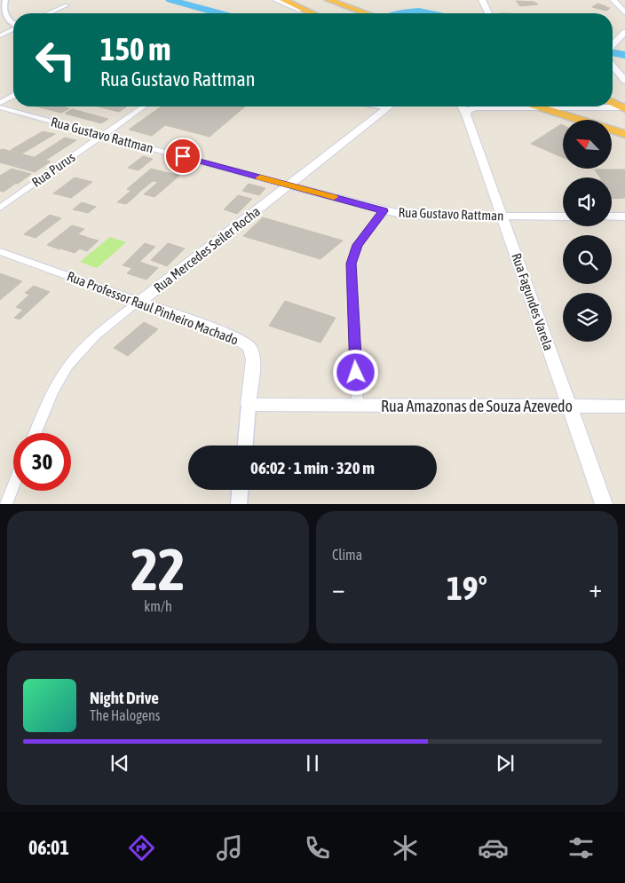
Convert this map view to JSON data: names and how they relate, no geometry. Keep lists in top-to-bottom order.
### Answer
{
  "streets": {
    "main road": [
      "Rua Gustavo Rattman",
      "Rua Mercedes Seiler Rocha",
      "Rua Fagundes Varela",
      "Rua Professor Raul Pinheiro Machado",
      "Rua Amazonas de Souza Azevedo"
    ],
    "street": ["Rua Purus"]
  },
  "crossings": [
    ["Rua Gustavo Rattman", "Rua Purus"],
    ["Rua Gustavo Rattman", "Rua Mercedes Seiler Rocha"],
    ["Rua Gustavo Rattman", "Rua Fagundes Varela"],
    ["Rua Mercedes Seiler Rocha", "Rua Professor Raul Pinheiro Machado"],
    ["Rua Fagundes Varela", "Rua Amazonas de Souza Azevedo"],
    ["Rua Professor Raul Pinheiro Machado", "Rua Amazonas de Souza Azevedo"]
  ],
  "north": "top left",
  "page": {
    "turn": ["150 m", "Rua Gustavo Rattman"],
    "limit": "30",
    "trip": "06:02 · 1 min · 320 m",
    "tile": [
      ["22", "km/h"],
      "Clima"
    ],
    "heat": ["−", "19°", "+"],
    "song": ["Night Drive", "The Halogens"],
    "tabs": "06:01"
  }
}
